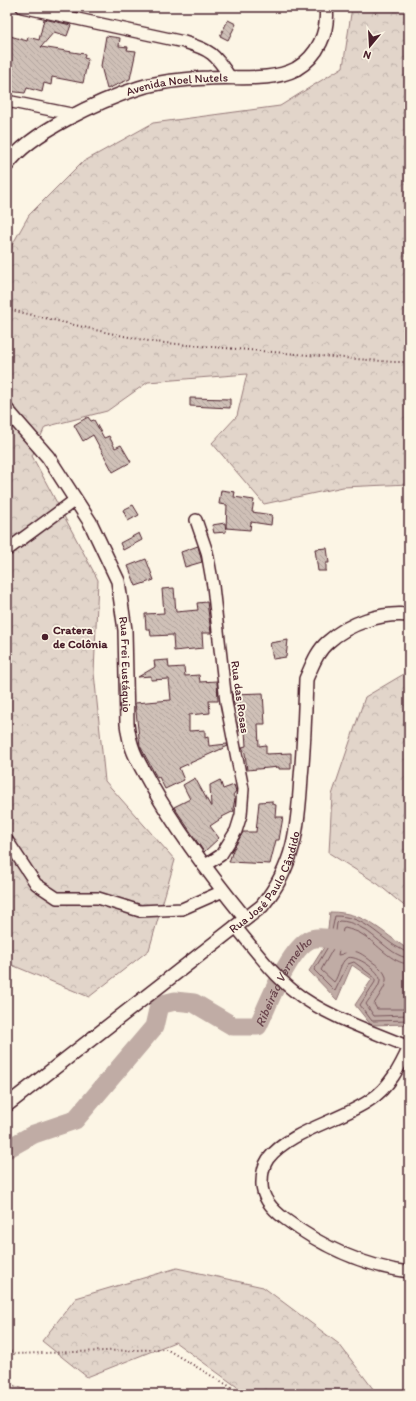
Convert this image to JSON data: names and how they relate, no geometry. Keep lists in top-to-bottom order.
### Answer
{
  "streets": {
    "street": [
      "Avenida Noel Nutels",
      "Rua Frei Eustáquio",
      "Rua das Rosas",
      "Rua José Paulo Cândido"
    ]
  },
  "crossings": [
    ["Rua Frei Eustáquio", "Rua das Rosas"],
    ["Rua Frei Eustáquio", "Rua José Paulo Cândido"]
  ],
  "water": ["Ribeirão Vermelho"],
  "places": ["Cratera de Colônia"],
  "north": "bottom"
}
